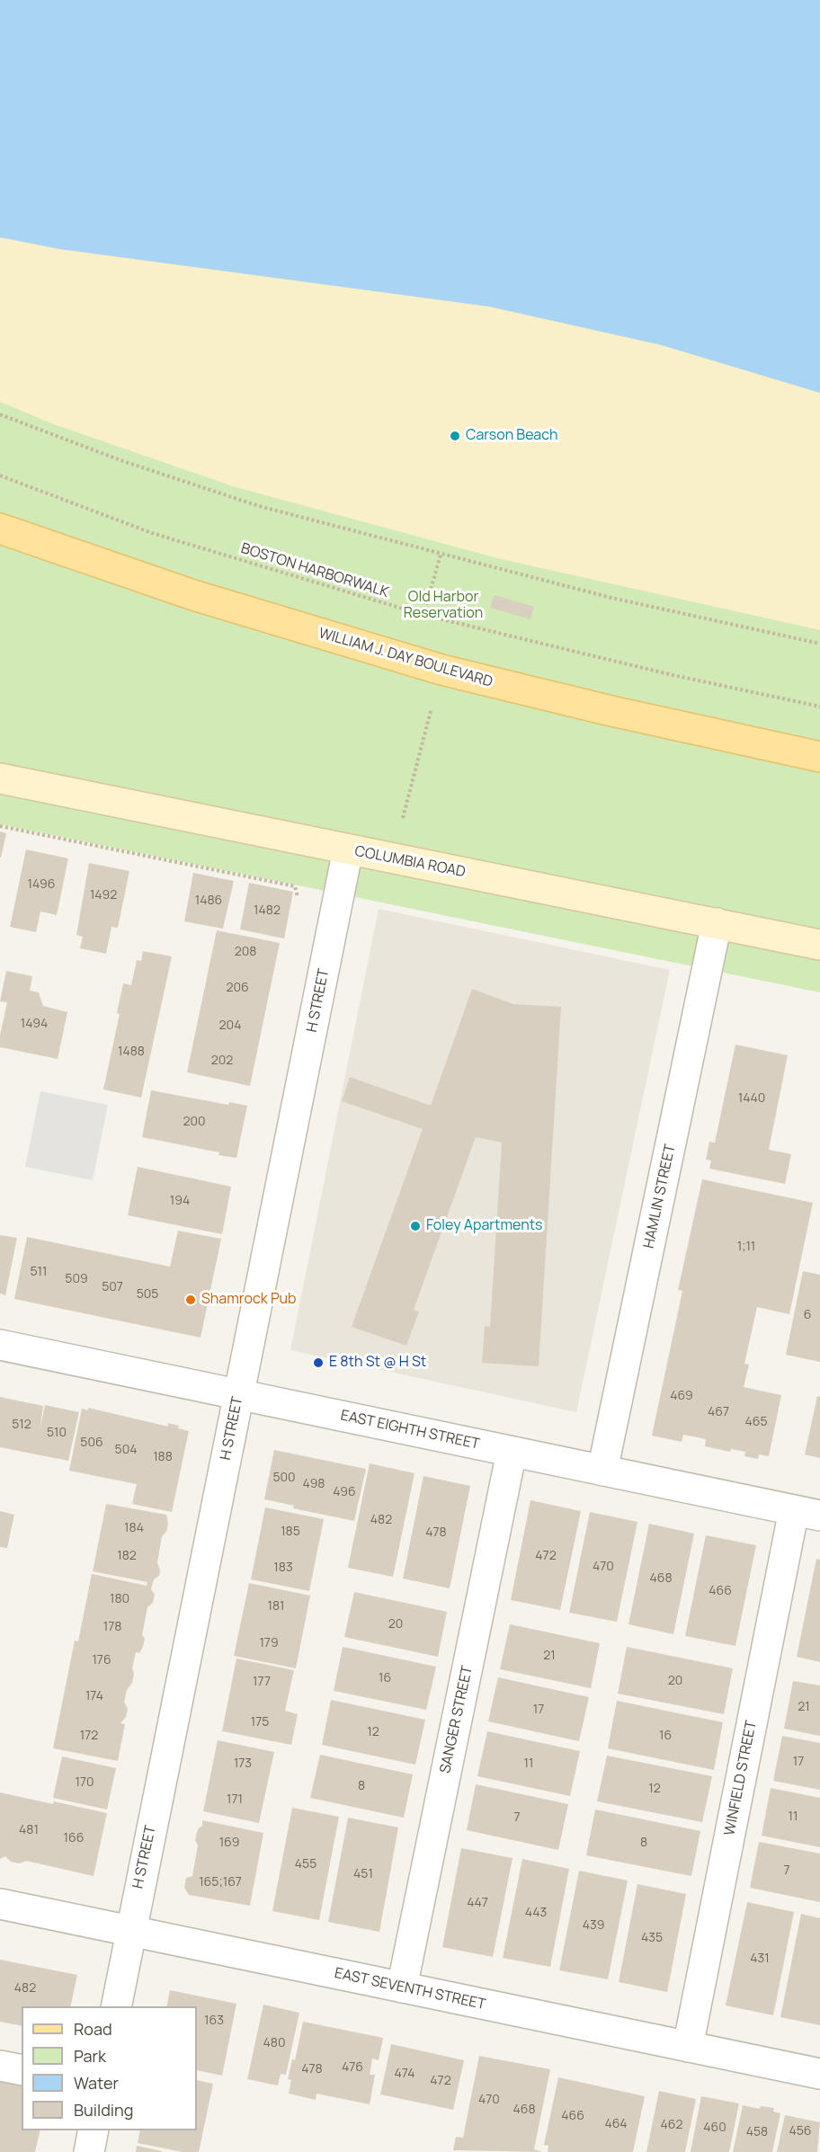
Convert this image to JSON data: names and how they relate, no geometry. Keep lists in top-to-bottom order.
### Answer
{
  "streets": {
    "main road": ["WILLIAM J. DAY BOULEVARD", "COLUMBIA ROAD"],
    "street": [
      "H STREET",
      "HAMLIN STREET",
      "EAST EIGHTH STREET",
      "SANGER STREET",
      "WINFIELD STREET",
      "EAST SEVENTH STREET"
    ],
    "path": ["BOSTON HARBORWALK"]
  },
  "crossings": [
    ["COLUMBIA ROAD", "H STREET"],
    ["COLUMBIA ROAD", "HAMLIN STREET"],
    ["H STREET", "EAST EIGHTH STREET"],
    ["H STREET", "EAST SEVENTH STREET"],
    ["HAMLIN STREET", "EAST EIGHTH STREET"],
    ["EAST EIGHTH STREET", "SANGER STREET"],
    ["EAST EIGHTH STREET", "WINFIELD STREET"],
    ["SANGER STREET", "EAST SEVENTH STREET"],
    ["WINFIELD STREET", "EAST SEVENTH STREET"]
  ],
  "parks": ["Old Harbor Reservation"],
  "places": [
    "Carson Beach",
    "Foley Apartments",
    "Shamrock Pub",
    "E 8th St @ H St"
  ],
  "house_numbers": [
    "1496",
    "1492",
    "1486",
    "1482",
    "208",
    "206",
    "1494",
    "204",
    "1488",
    "202",
    "1440",
    "200",
    "194",
    "1;11",
    "511",
    "509",
    "507",
    "505",
    "6",
    "469",
    "467",
    "465",
    "512",
    "510",
    "506",
    "504",
    "188",
    "500",
    "498",
    "496",
    "482",
    "184",
    "185",
    "478",
    "182",
    "472",
    "470",
    "183",
    "468",
    "466",
    "180",
    "181",
    "20",
    "178",
    "179",
    "21",
    "176",
    "16",
    "20",
    "177",
    "174",
    "21",
    "17",
    "175",
    "12",
    "172",
    "16",
    "17",
    "173",
    "11",
    "170",
    "8",
    "12",
    "171",
    "11",
    "7",
    "481",
    "166",
    "169",
    "8",
    "455",
    "7",
    "451",
    "165;167",
    "447",
    "443",
    "439",
    "435",
    "431",
    "482",
    "163",
    "480",
    "476",
    "478",
    "474",
    "472",
    "470",
    "468",
    "466",
    "464",
    "462",
    "460",
    "456",
    "458"
  ],
  "legend": [
    "Road",
    "Park",
    "Water",
    "Building"
  ]
}
